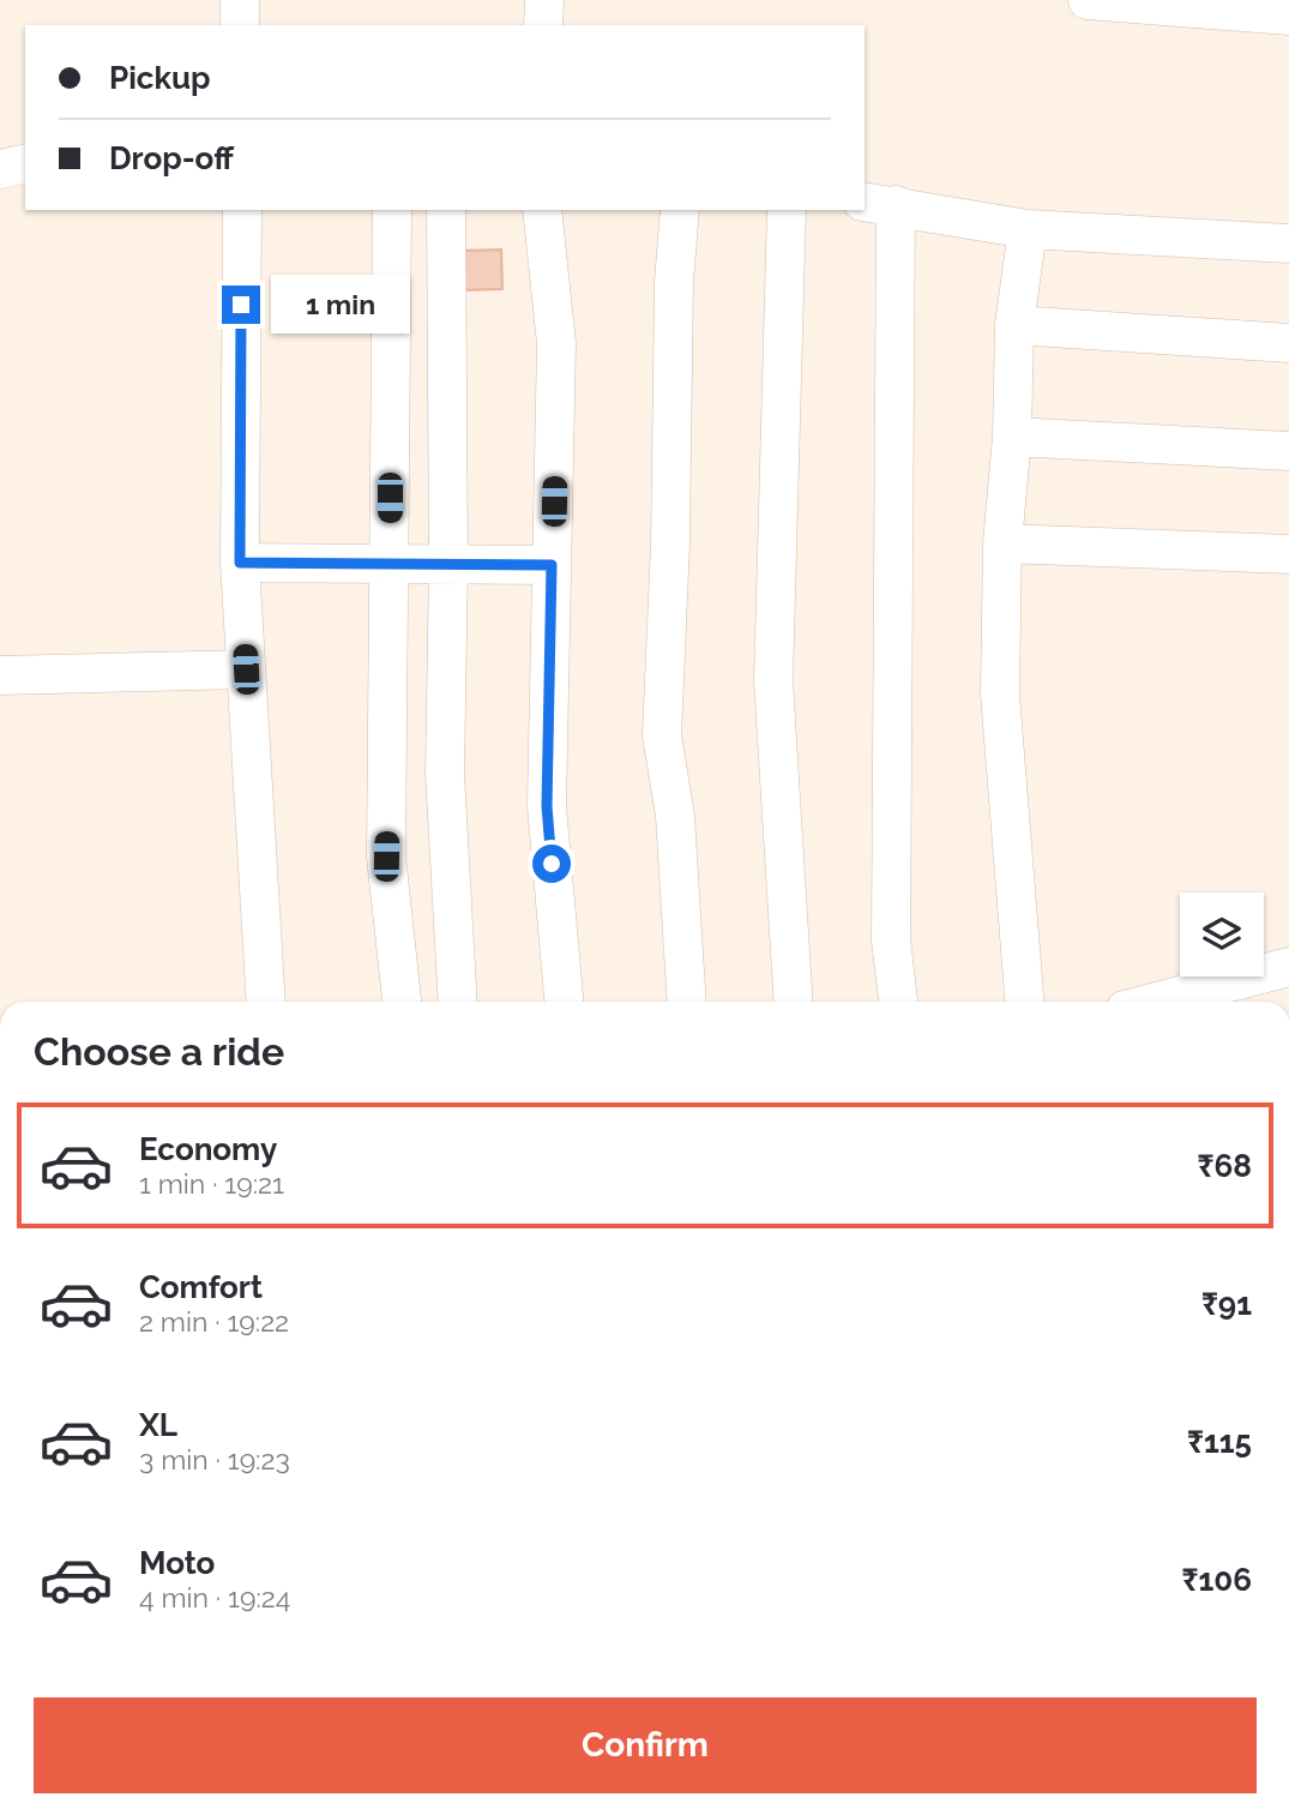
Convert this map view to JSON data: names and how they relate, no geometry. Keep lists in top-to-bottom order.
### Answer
{
  "page": {
    "banner": ["Pickup", "Drop-off"],
    "bubble": "1 min",
    "heading": "Choose a ride",
    "list": [
      {
        "name": "Economy",
        "note": "1 min · 19:21",
        "value": "₹68"
      },
      {
        "name": "Comfort",
        "note": "2 min · 19:22",
        "value": "₹91"
      },
      {
        "name": "XL",
        "note": "3 min · 19:23",
        "value": "₹115"
      },
      {
        "name": "Moto",
        "note": "4 min · 19:24",
        "value": "₹106"
      }
    ],
    "buttons": "Confirm"
  }
}
